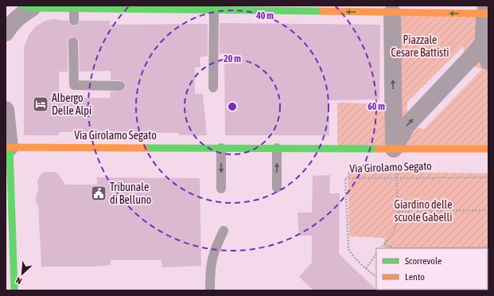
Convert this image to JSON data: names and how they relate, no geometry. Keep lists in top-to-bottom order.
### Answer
{
  "streets": {
    "street": ["Via Girolamo Segato"]
  },
  "parks": ["Piazzale Cesare Battisti", "Giardino delle scuole Gabelli"],
  "places": {
    "hotel": ["Albergo Delle Alpi"],
    "public building": ["Tribunale di Belluno"]
  },
  "legend": ["Scorrevole", "Lento"],
  "north": "bottom left",
  "rings": ["40 m", "20 m", "60 m"]
}
